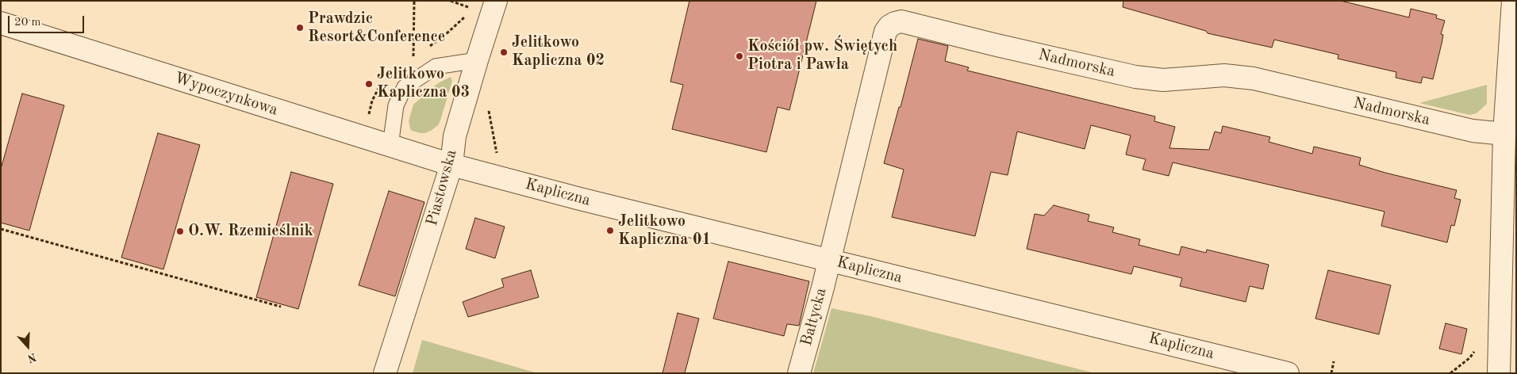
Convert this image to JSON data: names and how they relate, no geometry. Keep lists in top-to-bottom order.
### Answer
{
  "streets": {
    "street": [
      "Nadmorska",
      "Wypoczynkowa",
      "Piastowska",
      "Kapliczna",
      "Bałtycka"
    ]
  },
  "crossings": [
    ["Nadmorska", "Kapliczna"],
    ["Nadmorska", "Bałtycka"],
    ["Wypoczynkowa", "Piastowska"],
    ["Wypoczynkowa", "Kapliczna"],
    ["Piastowska", "Kapliczna"],
    ["Kapliczna", "Bałtycka"]
  ],
  "places": [
    "Prawdzic Resort&Conference",
    "Jelitkowo Kapliczna 02",
    "Kościół pw. Świętych Piotra i Pawła",
    "Jelitkowo Kapliczna 03",
    "Jelitkowo Kapliczna 01",
    "O.W. Rzemieślnik"
  ],
  "scale_bar": "20 m",
  "north": "bottom"
}
